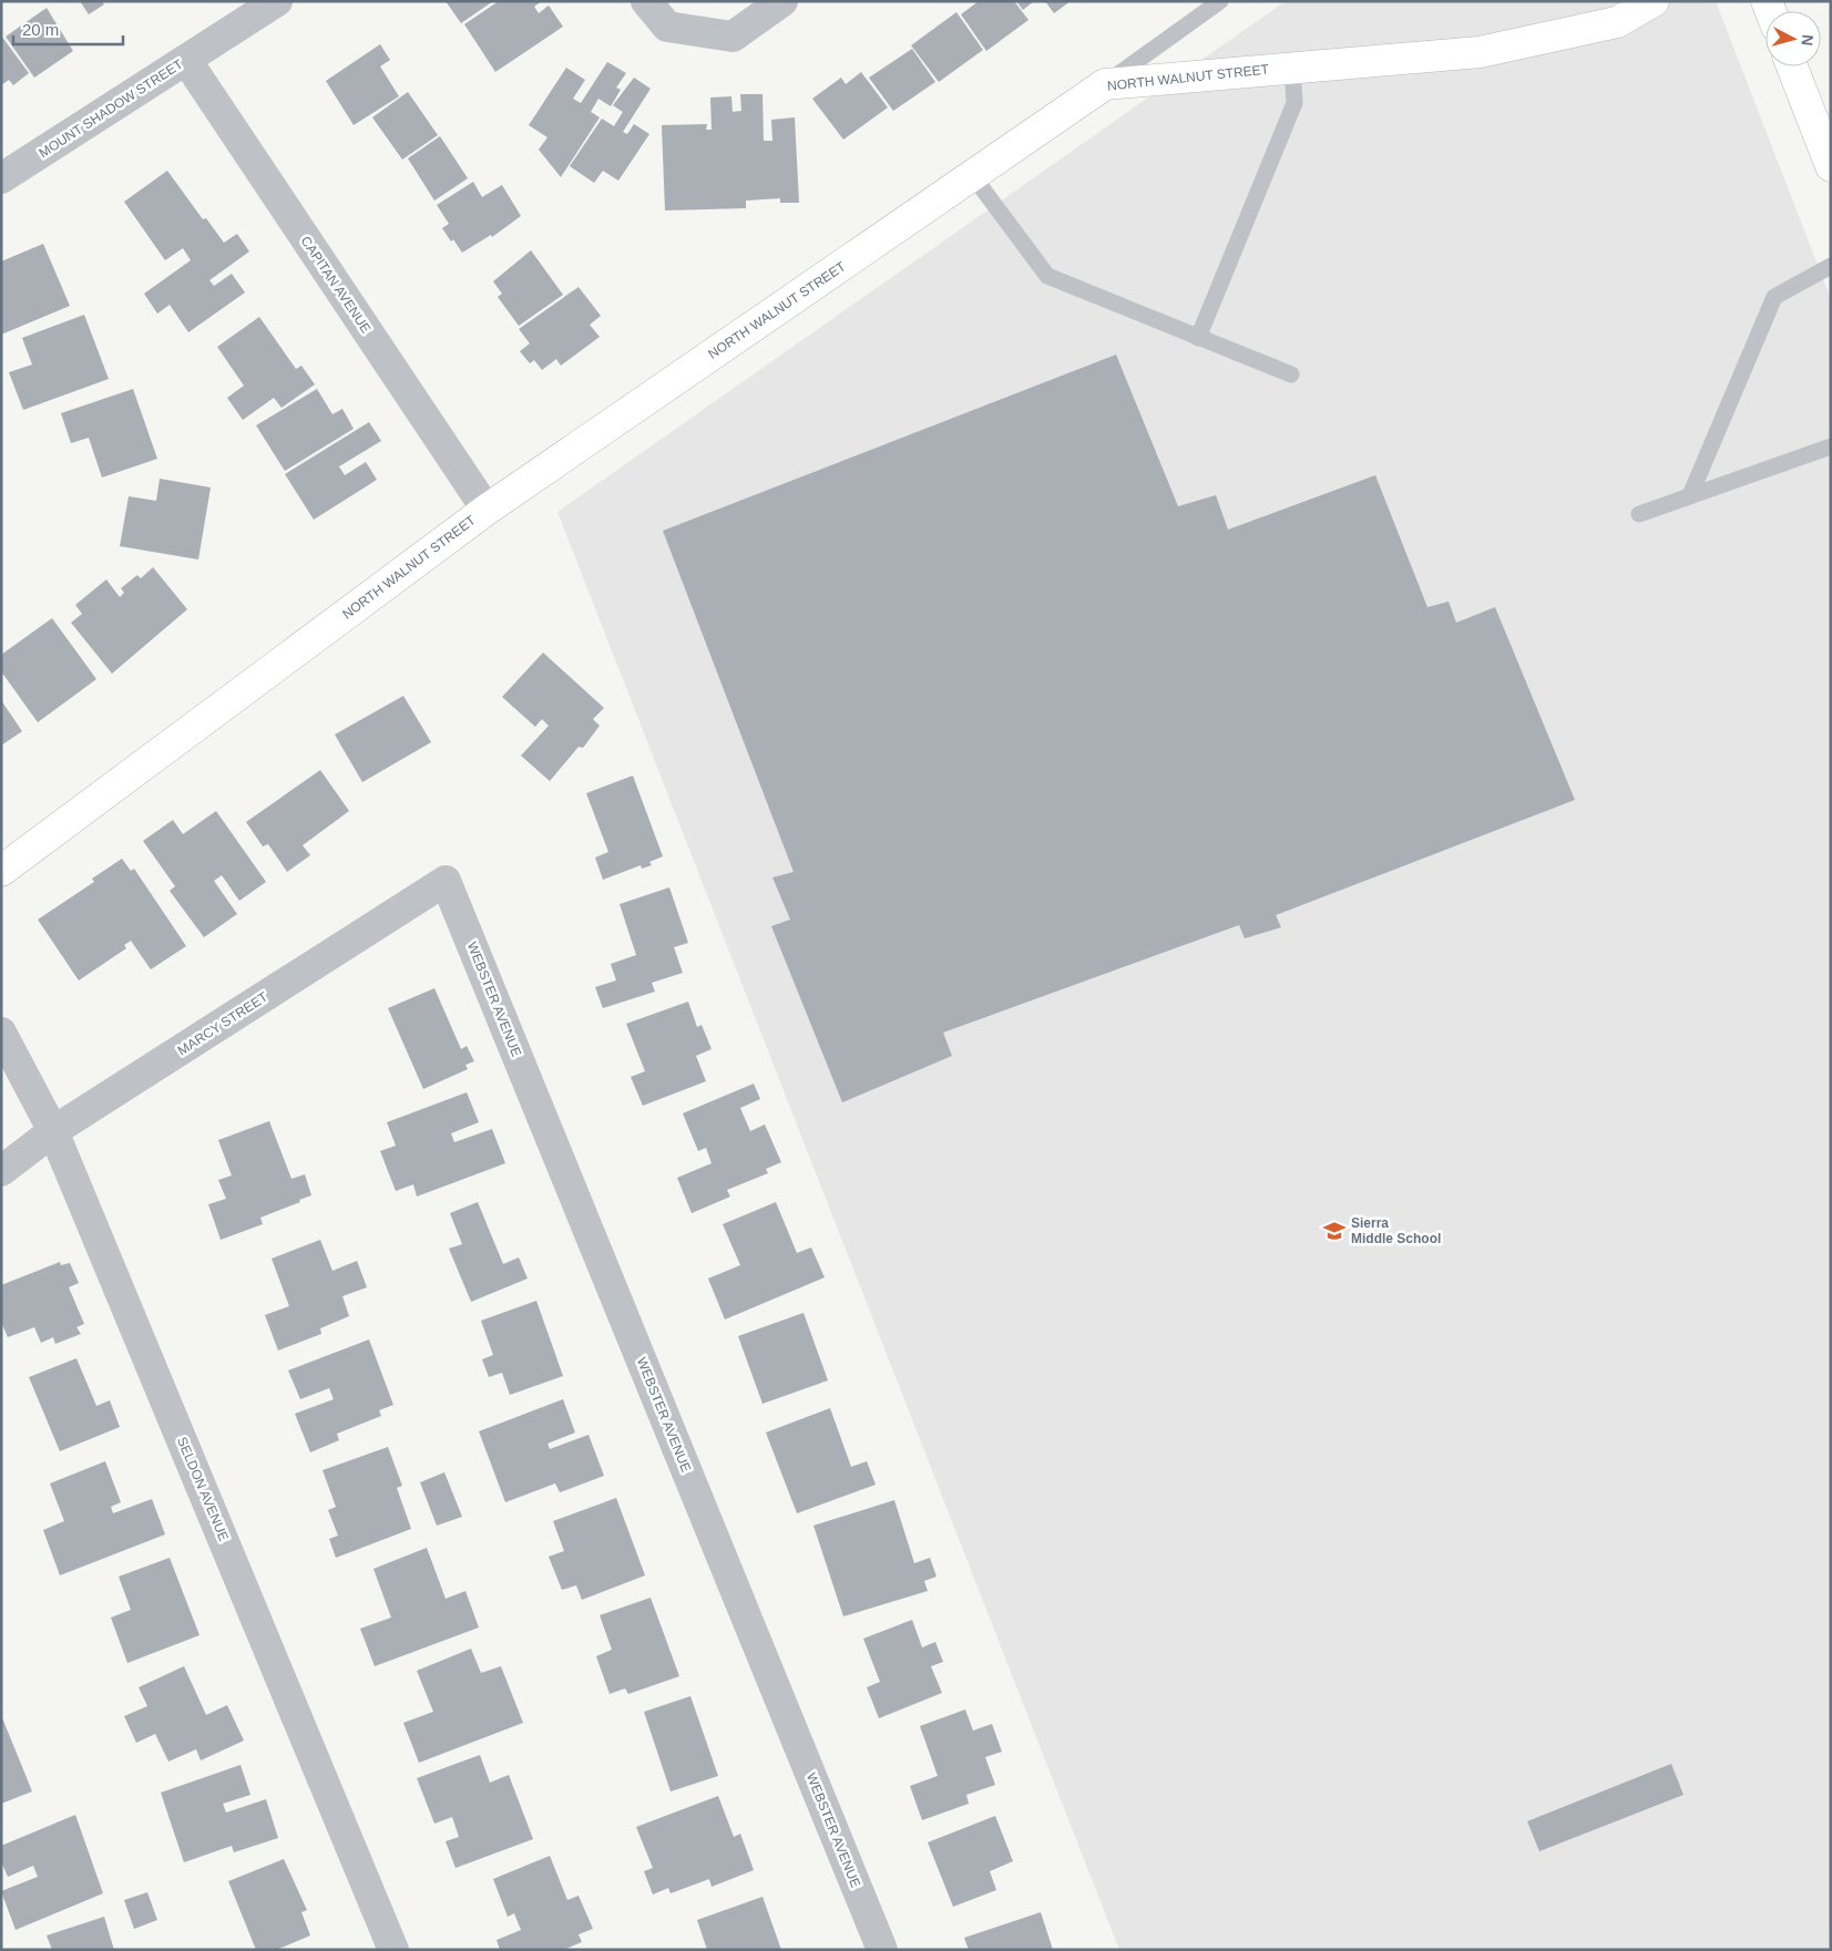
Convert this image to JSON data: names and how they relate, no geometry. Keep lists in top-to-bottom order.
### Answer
{
  "streets": {
    "street": [
      "NORTH WALNUT STREET",
      "MOUNT SHADOW STREET",
      "CAPITAN AVENUE",
      "WEBSTER AVENUE",
      "MARCY STREET",
      "SELDON AVENUE"
    ]
  },
  "crossings": [
    ["NORTH WALNUT STREET", "CAPITAN AVENUE"],
    ["MOUNT SHADOW STREET", "CAPITAN AVENUE"],
    ["WEBSTER AVENUE", "MARCY STREET"],
    ["MARCY STREET", "SELDON AVENUE"]
  ],
  "places": {
    "school or university": ["Sierra Middle School"]
  },
  "scale_bar": "20 m",
  "north": "right"
}
